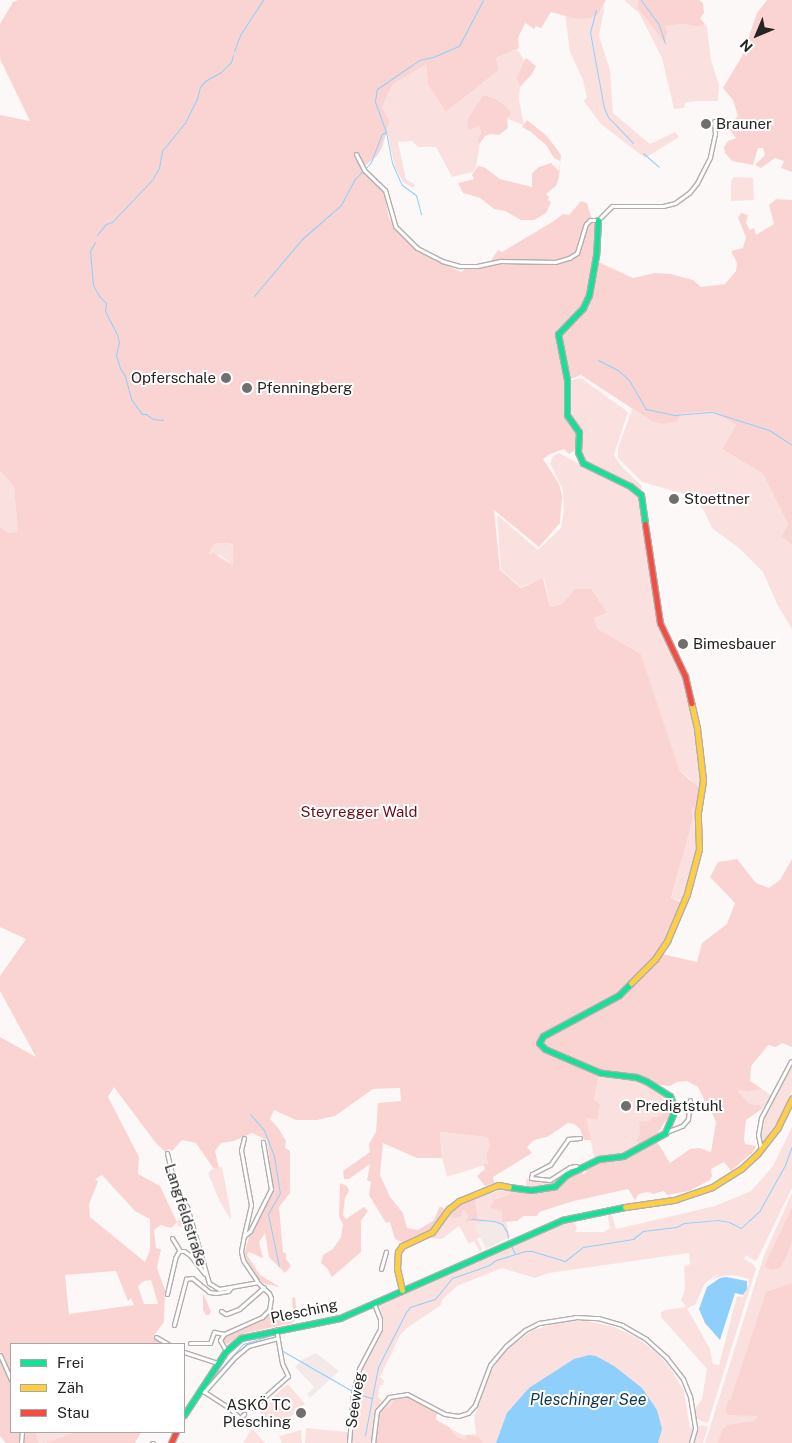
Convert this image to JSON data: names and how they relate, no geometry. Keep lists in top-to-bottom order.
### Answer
{
  "streets": {
    "street": ["Langfeldstraße", "Plesching", "Seeweg"]
  },
  "crossings": [
    ["Plesching", "Seeweg"]
  ],
  "water": ["Pleschinger See"],
  "parks": ["Steyregger Wald"],
  "places": [
    "Brauner",
    "Opferschale",
    "Pfenningberg",
    "Stoettner",
    "Bimesbauer",
    "Predigtstuhl",
    "ASKÖ TC Plesching"
  ],
  "legend": ["Frei", "Zäh", "Stau"],
  "north": "bottom left"
}
